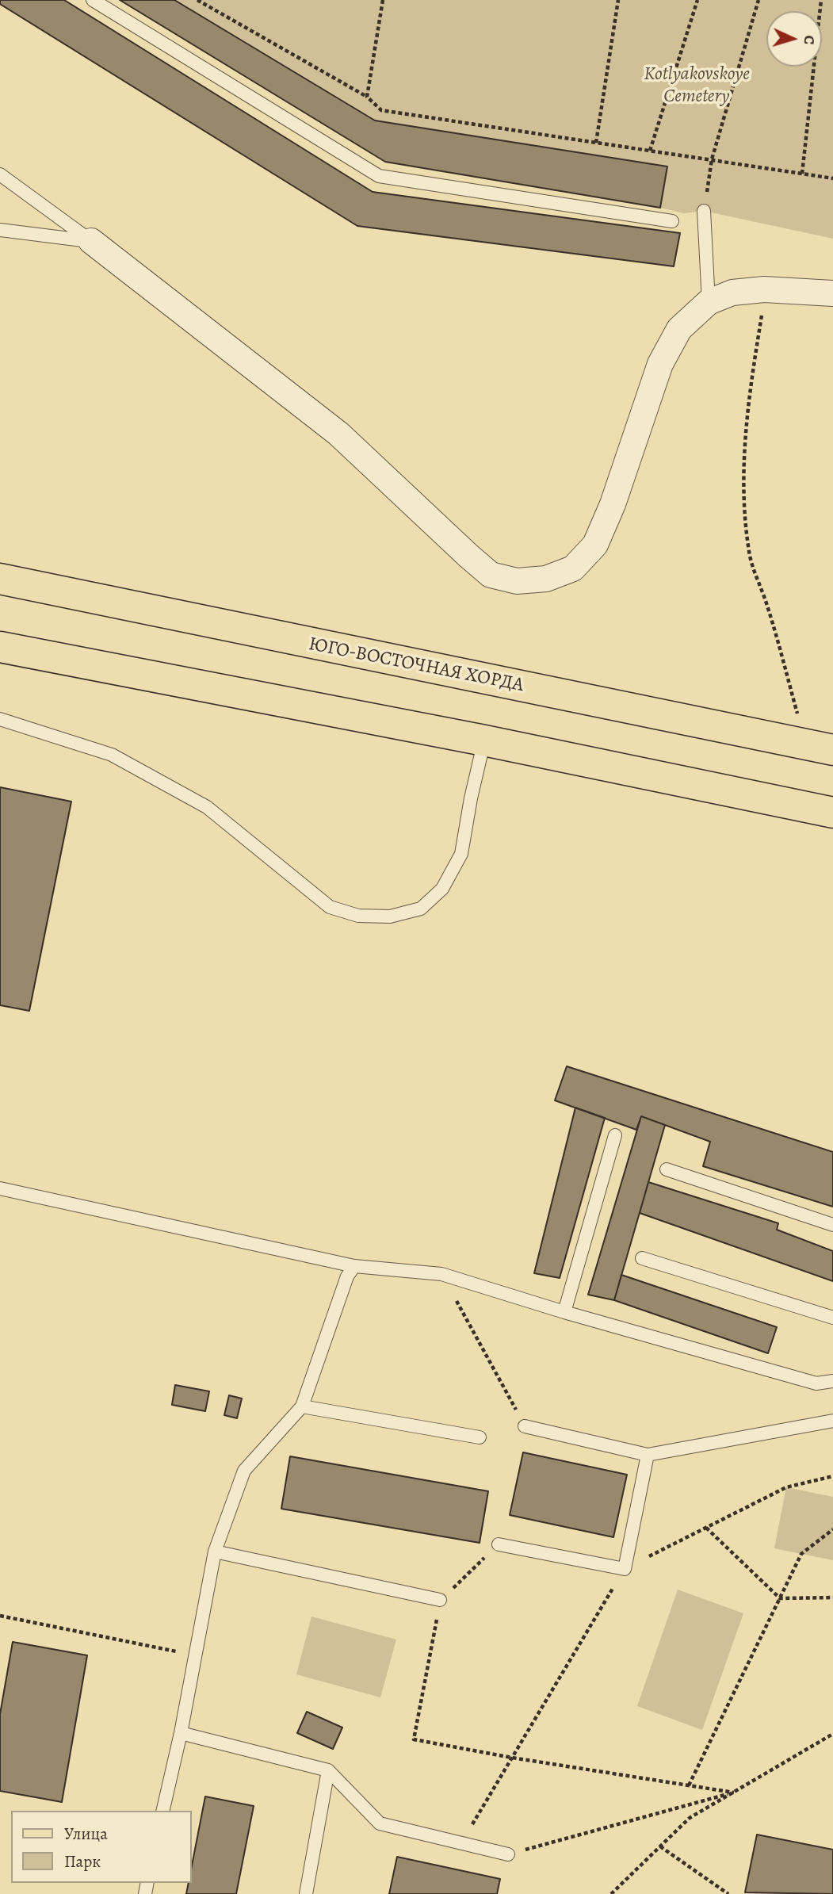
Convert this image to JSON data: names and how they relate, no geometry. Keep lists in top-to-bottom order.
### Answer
{
  "streets": {
    "main road": ["ЮГО-ВОСТОЧНАЯ ХОРДА"]
  },
  "parks": ["Kotlyakovskoye Cemetery"],
  "legend": ["Улица", "Парк"],
  "north": "right"
}
